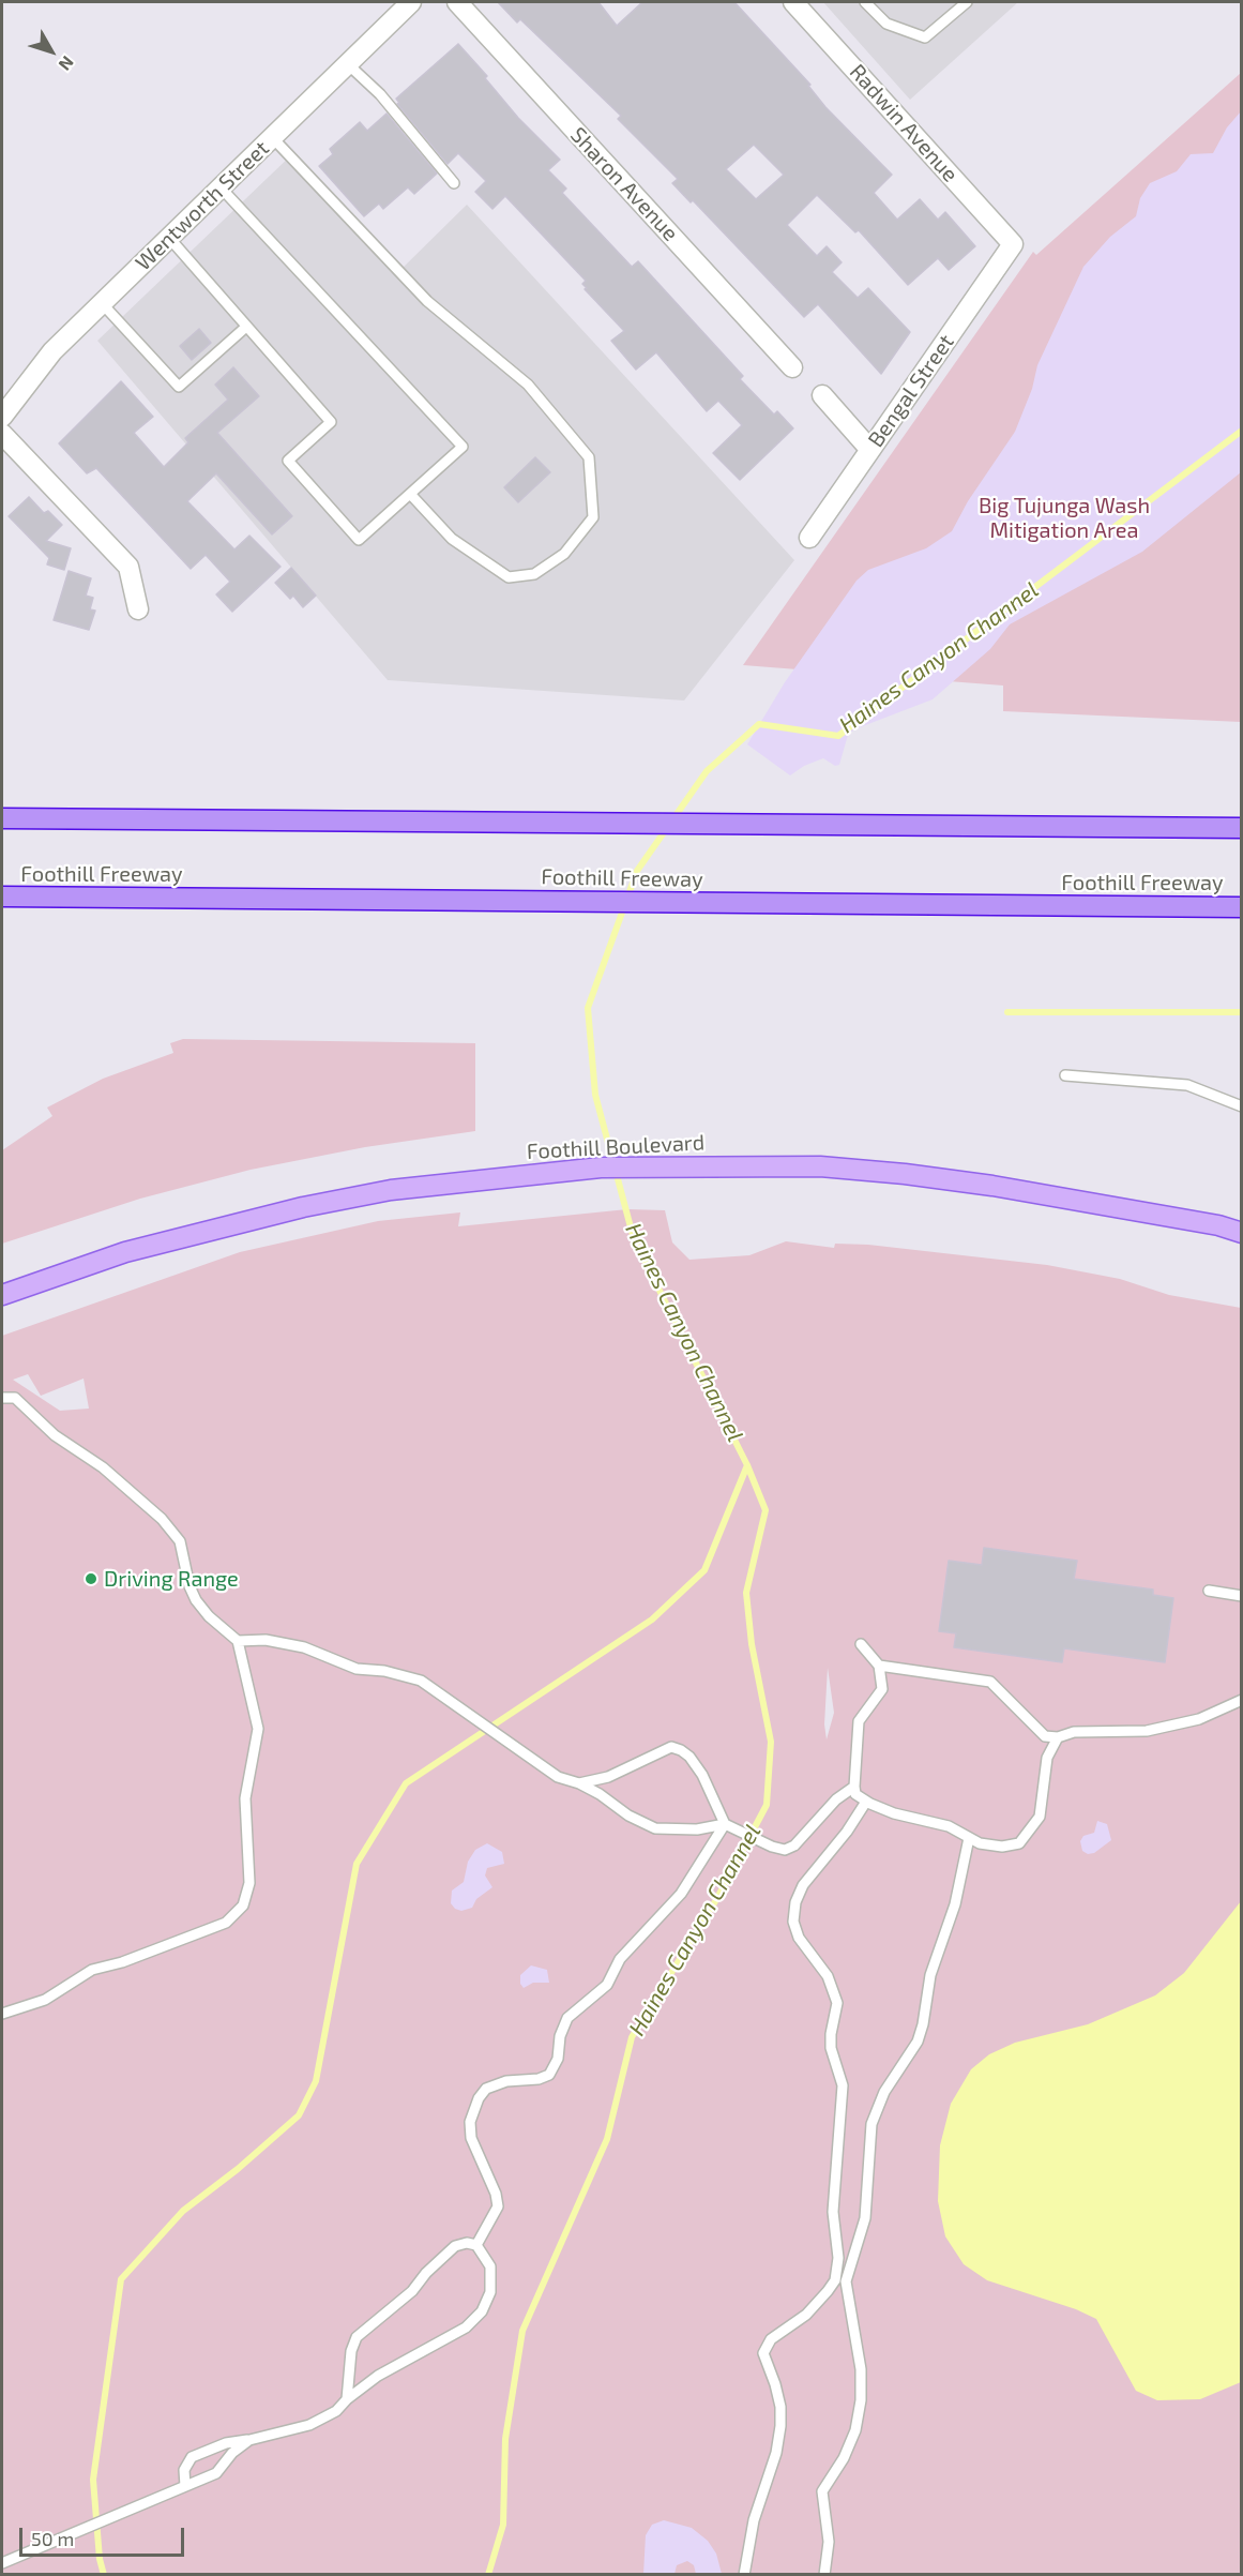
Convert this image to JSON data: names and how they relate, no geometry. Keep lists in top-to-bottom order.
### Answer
{
  "streets": {
    "highway": ["Foothill Freeway"],
    "main road": ["Foothill Boulevard"],
    "street": [
      "Radwin Avenue",
      "Sharon Avenue",
      "Wentworth Street",
      "Bengal Street"
    ]
  },
  "crossings": [
    ["Radwin Avenue", "Bengal Street"]
  ],
  "water": ["Haines Canyon Channel"],
  "parks": ["Big Tujunga Wash Mitigation Area"],
  "places": ["Driving Range"],
  "scale_bar": "50 m",
  "north": "bottom right"
}
